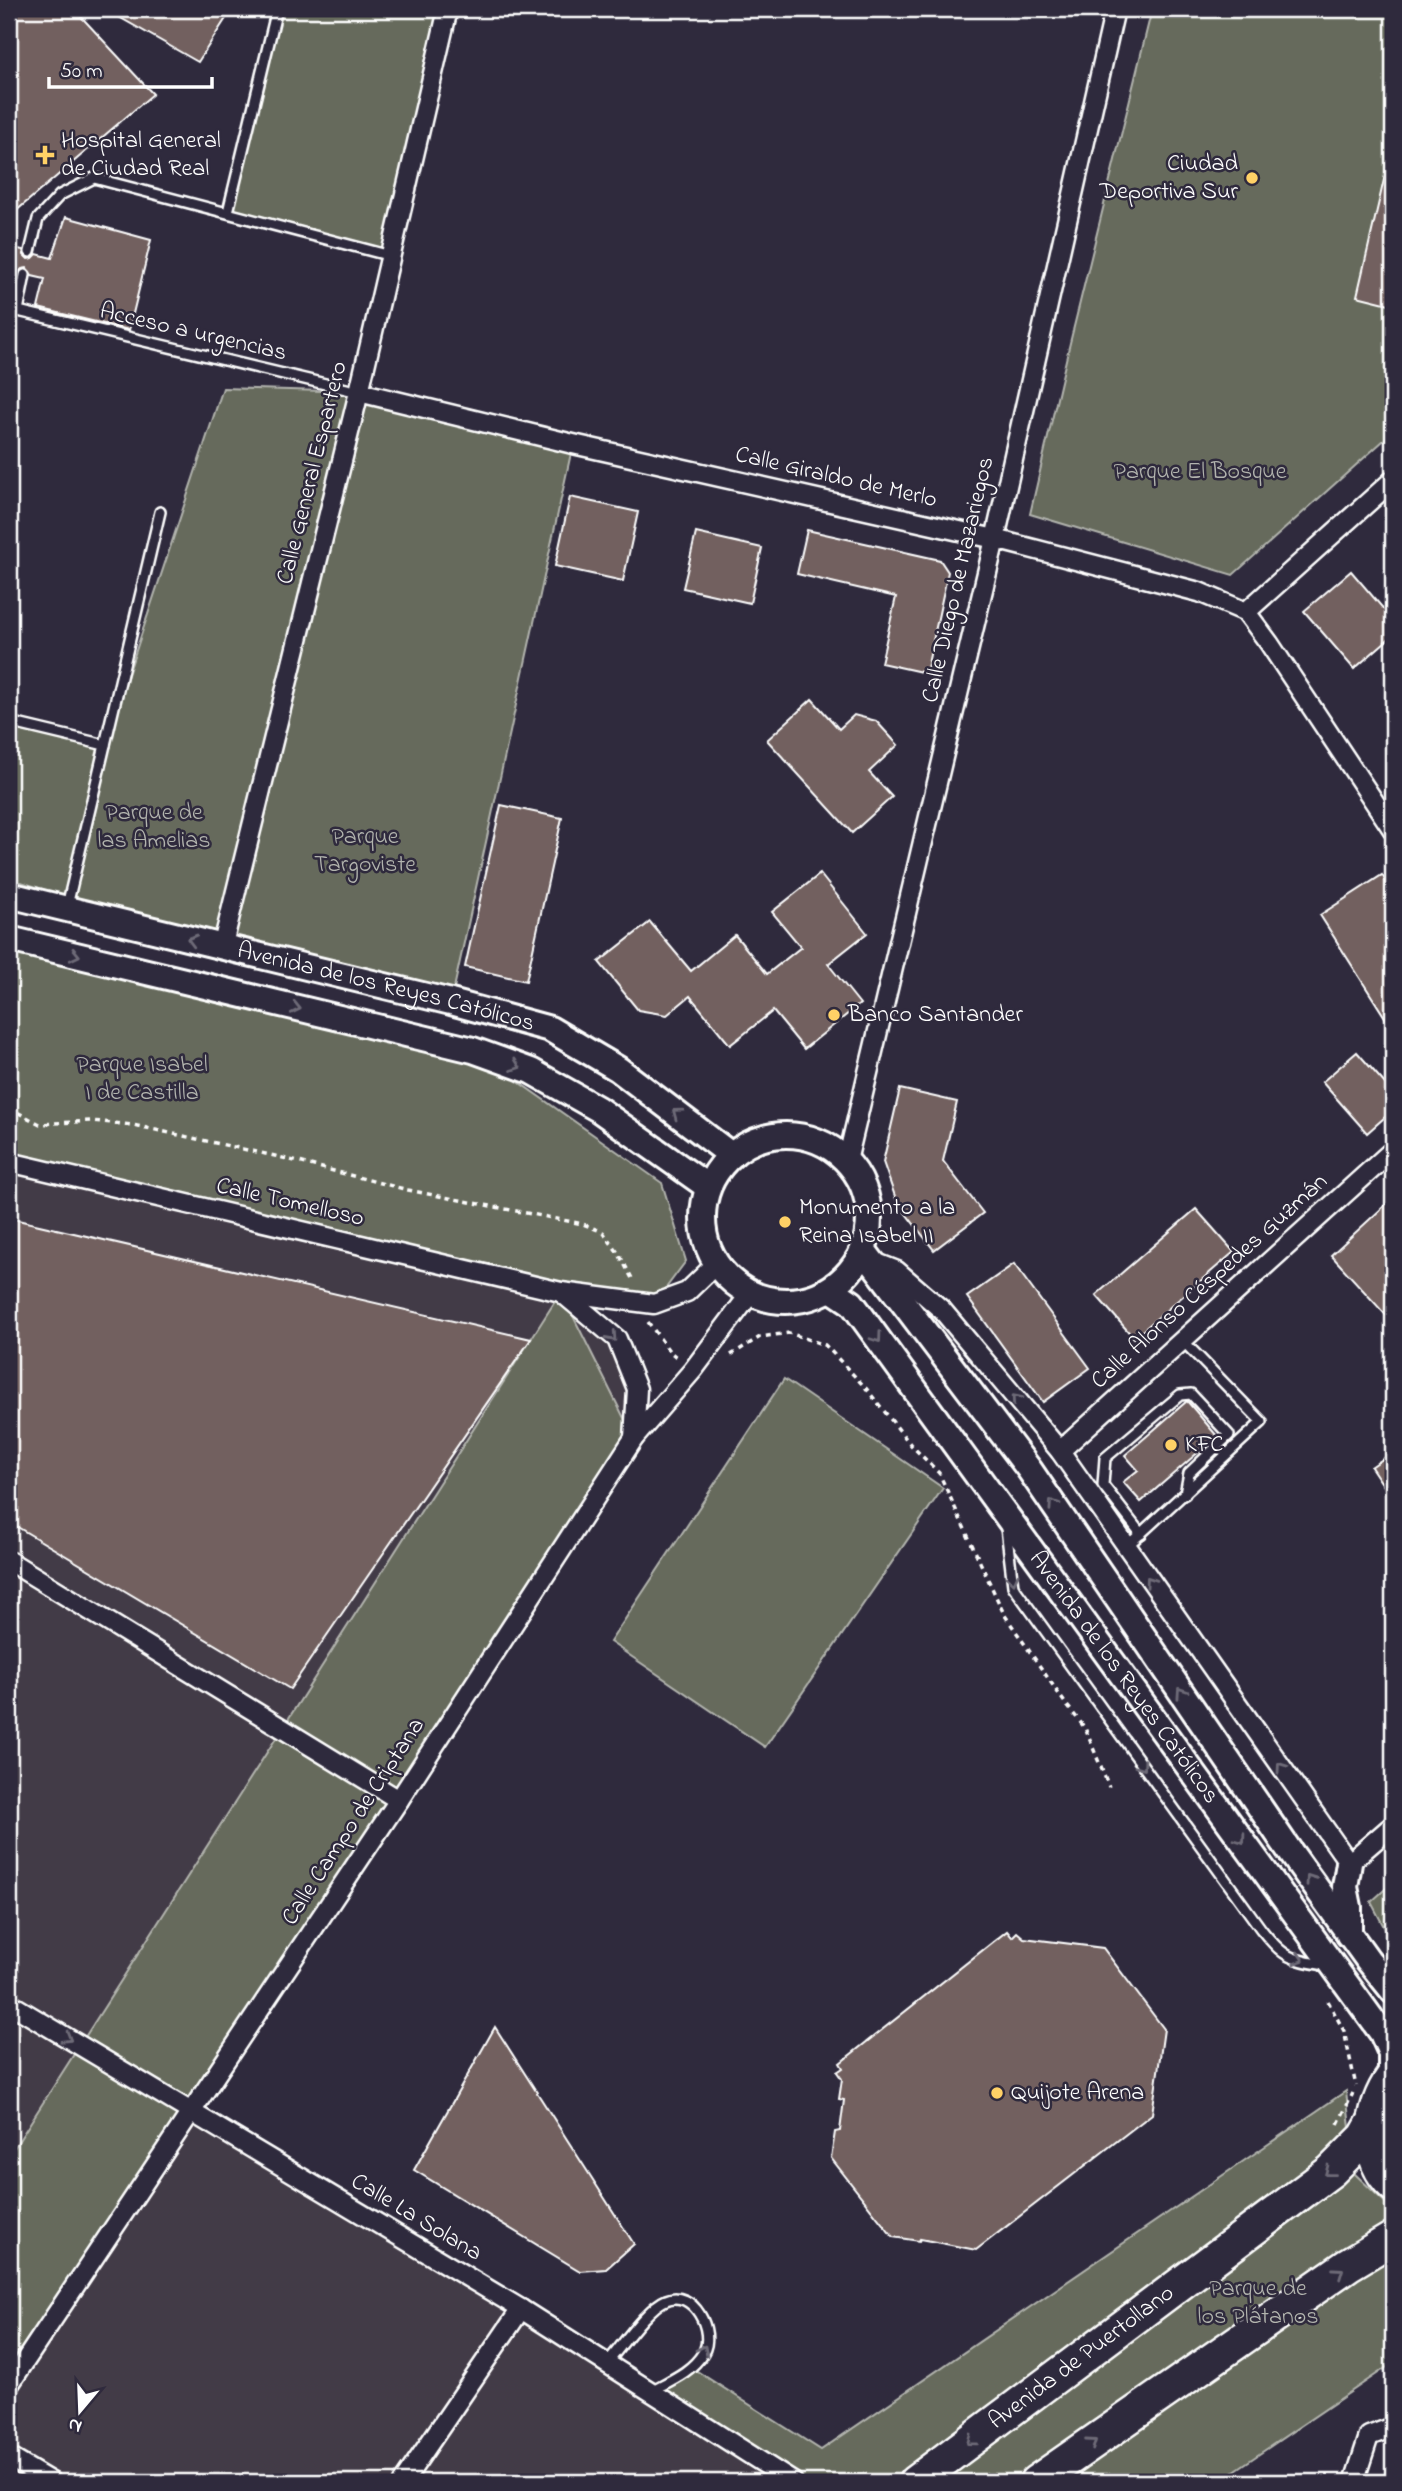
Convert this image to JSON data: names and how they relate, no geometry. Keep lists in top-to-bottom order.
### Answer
{
  "streets": {
    "highway": ["Avenida de Puertollano"],
    "main road": ["Avenida de los Reyes Católicos"],
    "street": [
      "Calle General Espartero",
      "Calle Giraldo de Merlo",
      "Calle Diego de Mazariegos",
      "Calle Tomelloso",
      "Calle Alonso Céspedes Guzmán",
      "Calle Campo de Criptana",
      "Calle La Solana"
    ],
    "lane": ["Acceso a urgencias"]
  },
  "crossings": [
    ["Acceso a urgencias", "Calle General Espartero"],
    ["Acceso a urgencias", "Calle Giraldo de Merlo"],
    ["Calle General Espartero", "Calle Giraldo de Merlo"],
    ["Calle General Espartero", "Avenida de los Reyes Católicos"],
    ["Calle Giraldo de Merlo", "Calle Diego de Mazariegos"],
    ["Calle Diego de Mazariegos", "Avenida de los Reyes Católicos"],
    ["Calle Diego de Mazariegos", "Calle Tomelloso"],
    ["Calle Diego de Mazariegos", "Calle Campo de Criptana"],
    ["Avenida de los Reyes Católicos", "Calle Tomelloso"],
    ["Avenida de los Reyes Católicos", "Calle Campo de Criptana"],
    ["Calle Tomelloso", "Calle Campo de Criptana"],
    ["Calle Campo de Criptana", "Calle La Solana"]
  ],
  "parks": [
    "Parque El Bosque",
    "Parque de las Amelias",
    "Parque Targoviste",
    "Parque Isabel I de Castilla",
    "Parque de los Plátanos"
  ],
  "places": {
    "health": ["Hospital General de Ciudad Real"],
    "other": [
      "Ciudad Deportiva Sur",
      "Banco Santander",
      "Monumento a la Reina Isabel II",
      "KFC",
      "Quijote Arena"
    ]
  },
  "scale_bar": "50 m",
  "north": "bottom"
}
